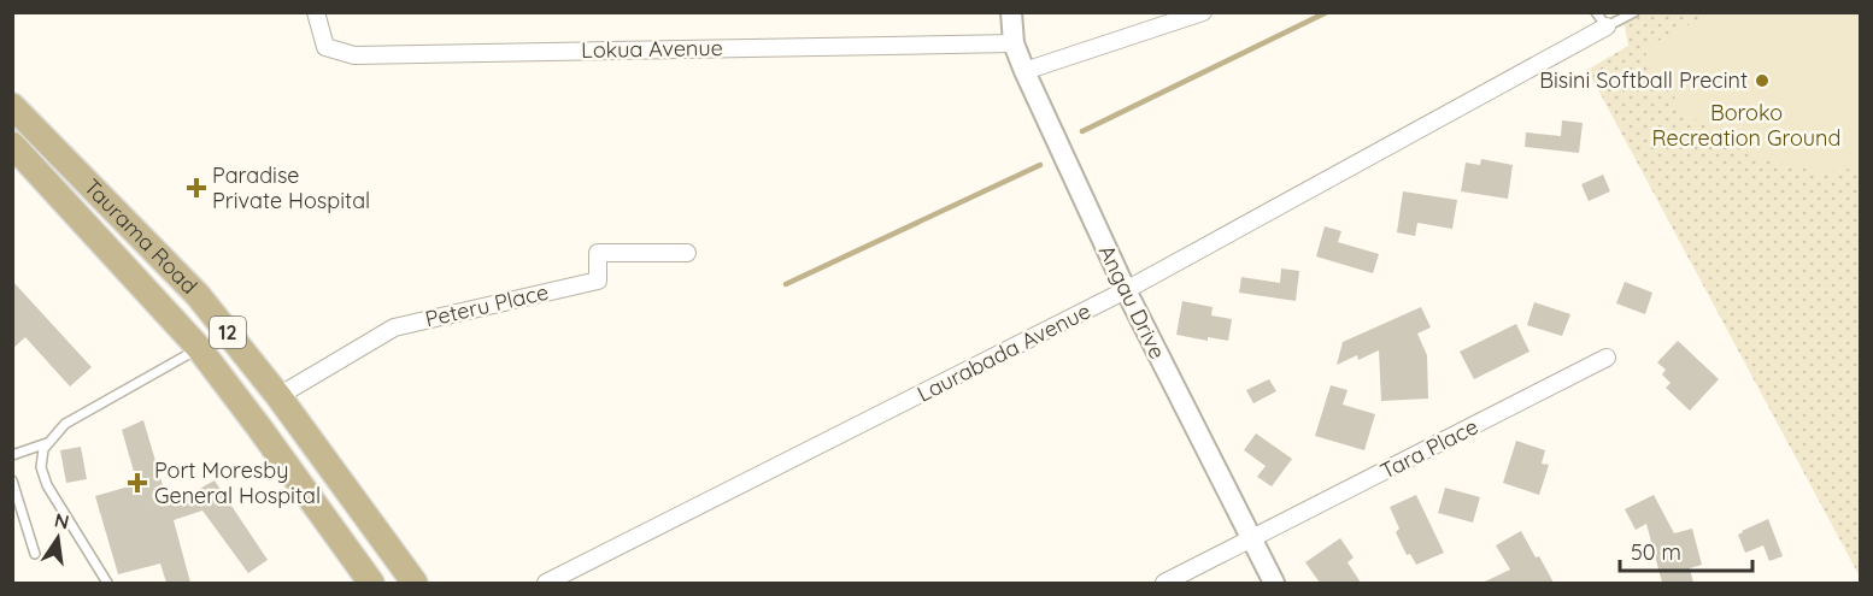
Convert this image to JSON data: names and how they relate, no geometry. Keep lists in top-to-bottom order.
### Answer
{
  "streets": {
    "main road": ["Taurama Road", "12"],
    "street": [
      "Lokua Avenue",
      "Angau Drive",
      "Peteru Place",
      "Laurabada Avenue",
      "Tara Place"
    ]
  },
  "crossings": [
    ["Lokua Avenue", "Angau Drive"],
    ["Taurama Road", "Peteru Place"],
    ["Angau Drive", "Laurabada Avenue"],
    ["Angau Drive", "Tara Place"]
  ],
  "parks": ["Boroko Recreation Ground"],
  "places": {
    "other": ["Bisini Softball Precint"],
    "health": ["Paradise Private Hospital", "Port Moresby General Hospital"]
  },
  "scale_bar": "50 m",
  "north": "top"
}
